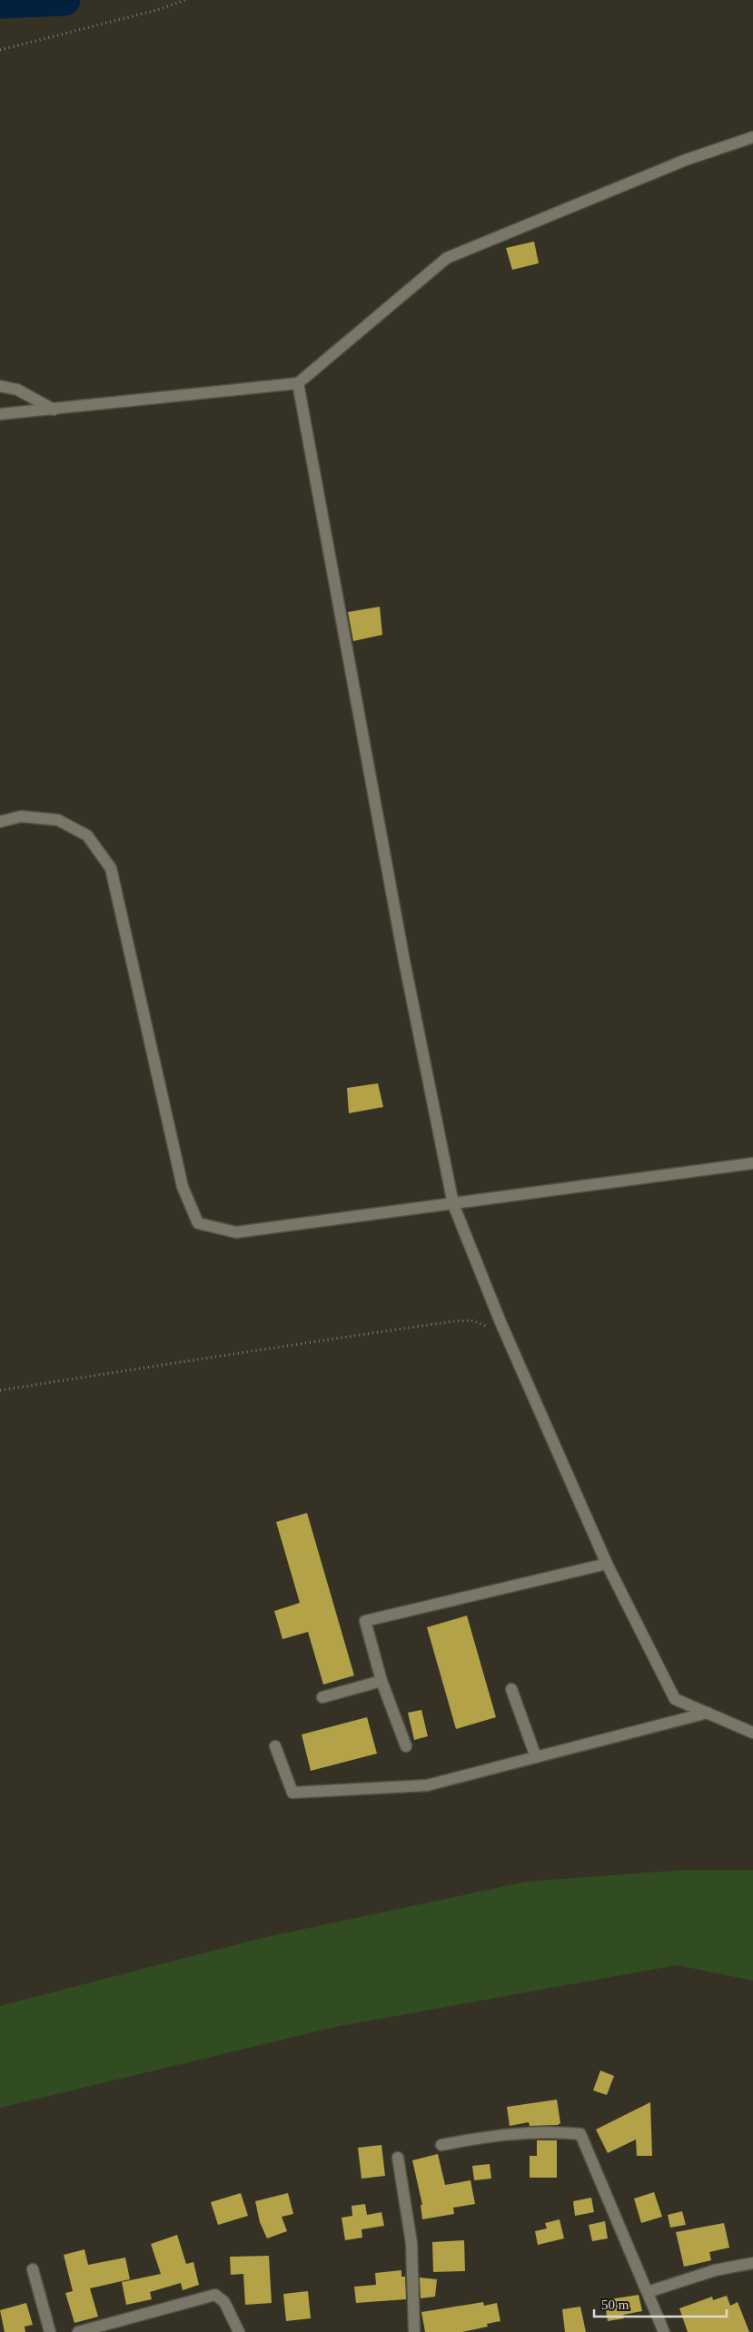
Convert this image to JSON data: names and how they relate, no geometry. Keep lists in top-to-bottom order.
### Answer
{
  "scale_bar": "50 m"
}
